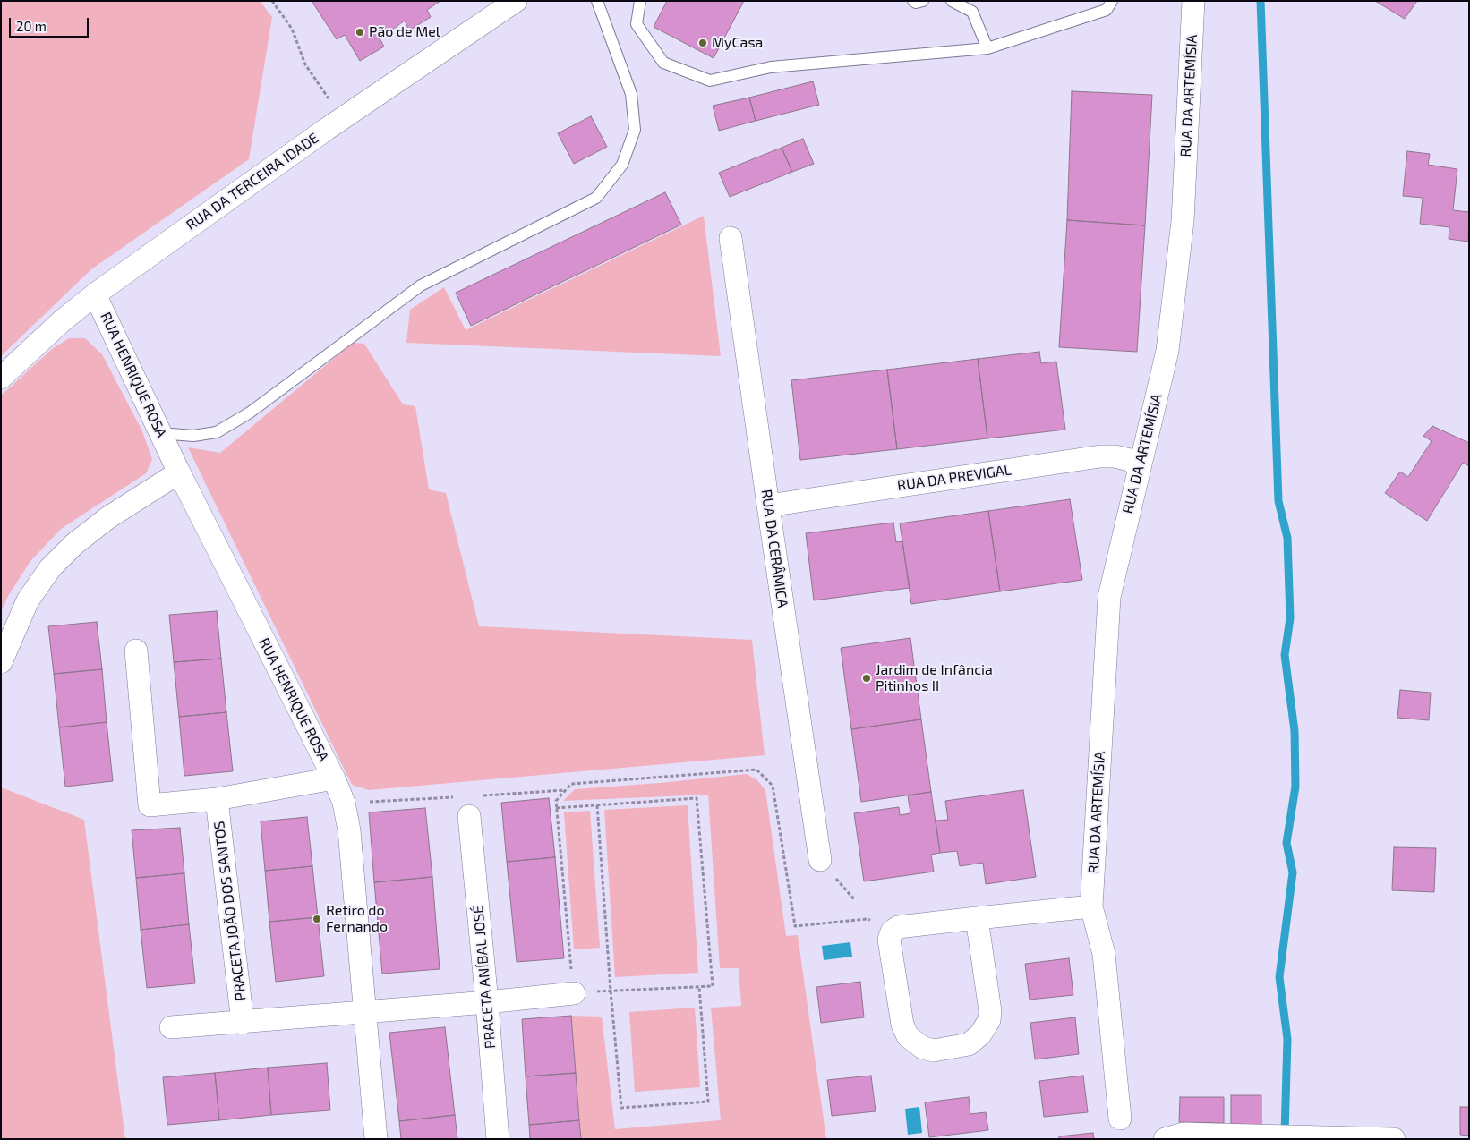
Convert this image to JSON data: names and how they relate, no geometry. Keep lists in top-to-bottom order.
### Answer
{
  "streets": {
    "street": [
      "RUA DA ARTEMÍSIA",
      "RUA DA TERCEIRA IDADE",
      "RUA HENRIQUE ROSA",
      "RUA DA PREVIGAL",
      "RUA DA CERÂMICA",
      "PRACETA JOÃO DOS SANTOS",
      "PRACETA ANÍBAL JOSÉ"
    ]
  },
  "crossings": [
    ["RUA DA ARTEMÍSIA", "RUA DA PREVIGAL"],
    ["RUA DA TERCEIRA IDADE", "RUA HENRIQUE ROSA"],
    ["RUA HENRIQUE ROSA", "PRACETA JOÃO DOS SANTOS"],
    ["RUA DA PREVIGAL", "RUA DA CERÂMICA"],
    ["PRACETA JOÃO DOS SANTOS", "PRACETA ANÍBAL JOSÉ"]
  ],
  "places": [
    "Pão de Mel",
    "MyCasa",
    "Jardim de Infância Pitinhos II",
    "Retiro do Fernando"
  ],
  "scale_bar": "20 m"
}
